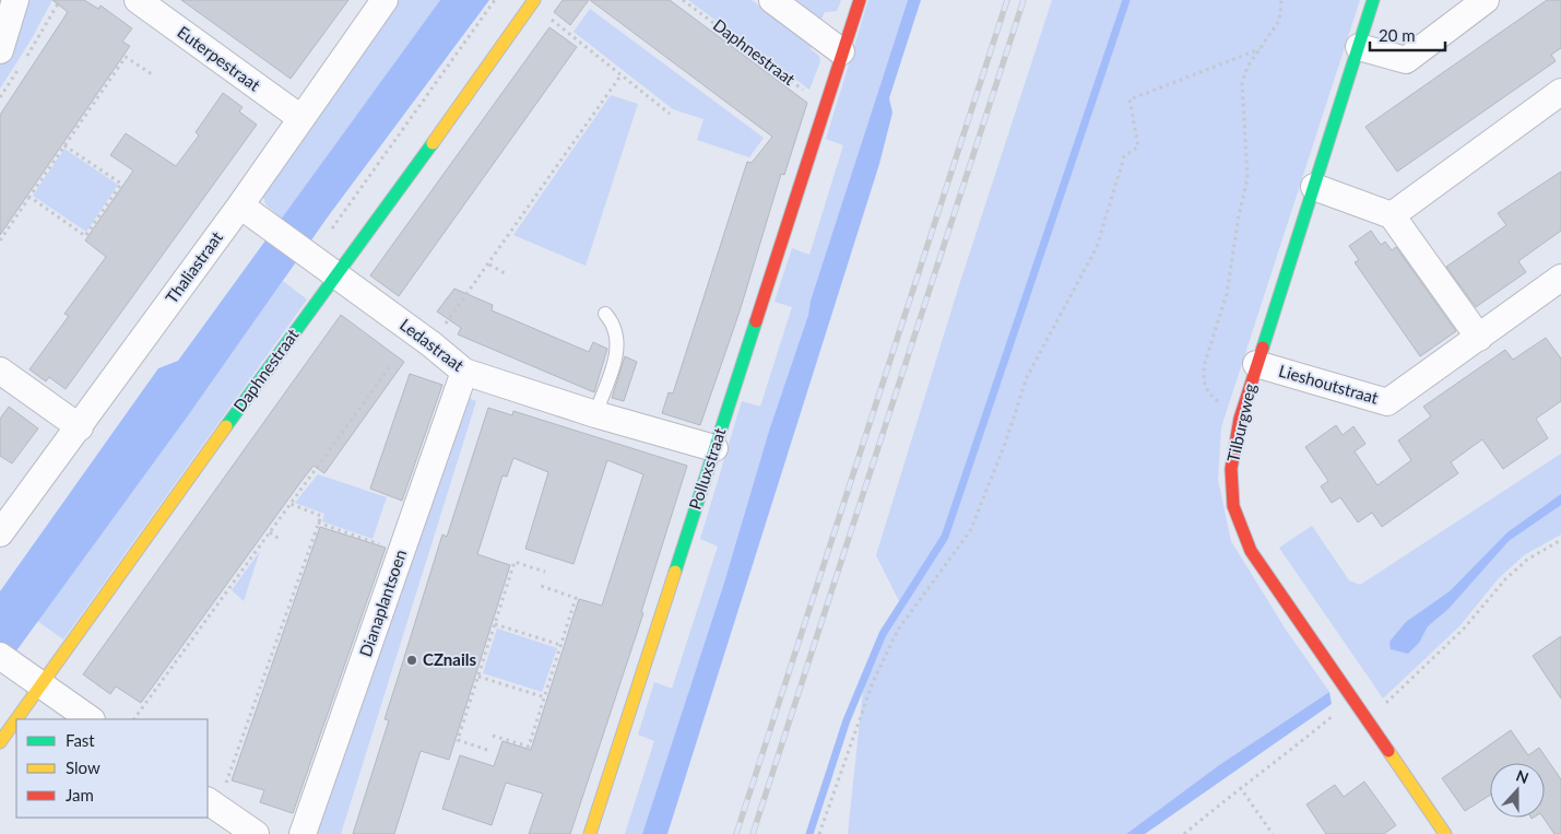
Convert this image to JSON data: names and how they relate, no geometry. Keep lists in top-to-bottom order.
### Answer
{
  "streets": {
    "street": [
      "Daphnestraat",
      "Euterpestraat",
      "Thaliastraat",
      "Ledastraat",
      "Lieshoutstraat",
      "Tilburgweg",
      "Polluxstraat",
      "Dianaplantsoen"
    ]
  },
  "crossings": [
    ["Daphnestraat", "Ledastraat"],
    ["Daphnestraat", "Polluxstraat"],
    ["Euterpestraat", "Thaliastraat"],
    ["Thaliastraat", "Ledastraat"],
    ["Ledastraat", "Polluxstraat"],
    ["Ledastraat", "Dianaplantsoen"],
    ["Lieshoutstraat", "Tilburgweg"]
  ],
  "places": ["CZnails"],
  "legend": ["Fast", "Slow", "Jam"],
  "scale_bar": "20 m",
  "north": "top"
}
